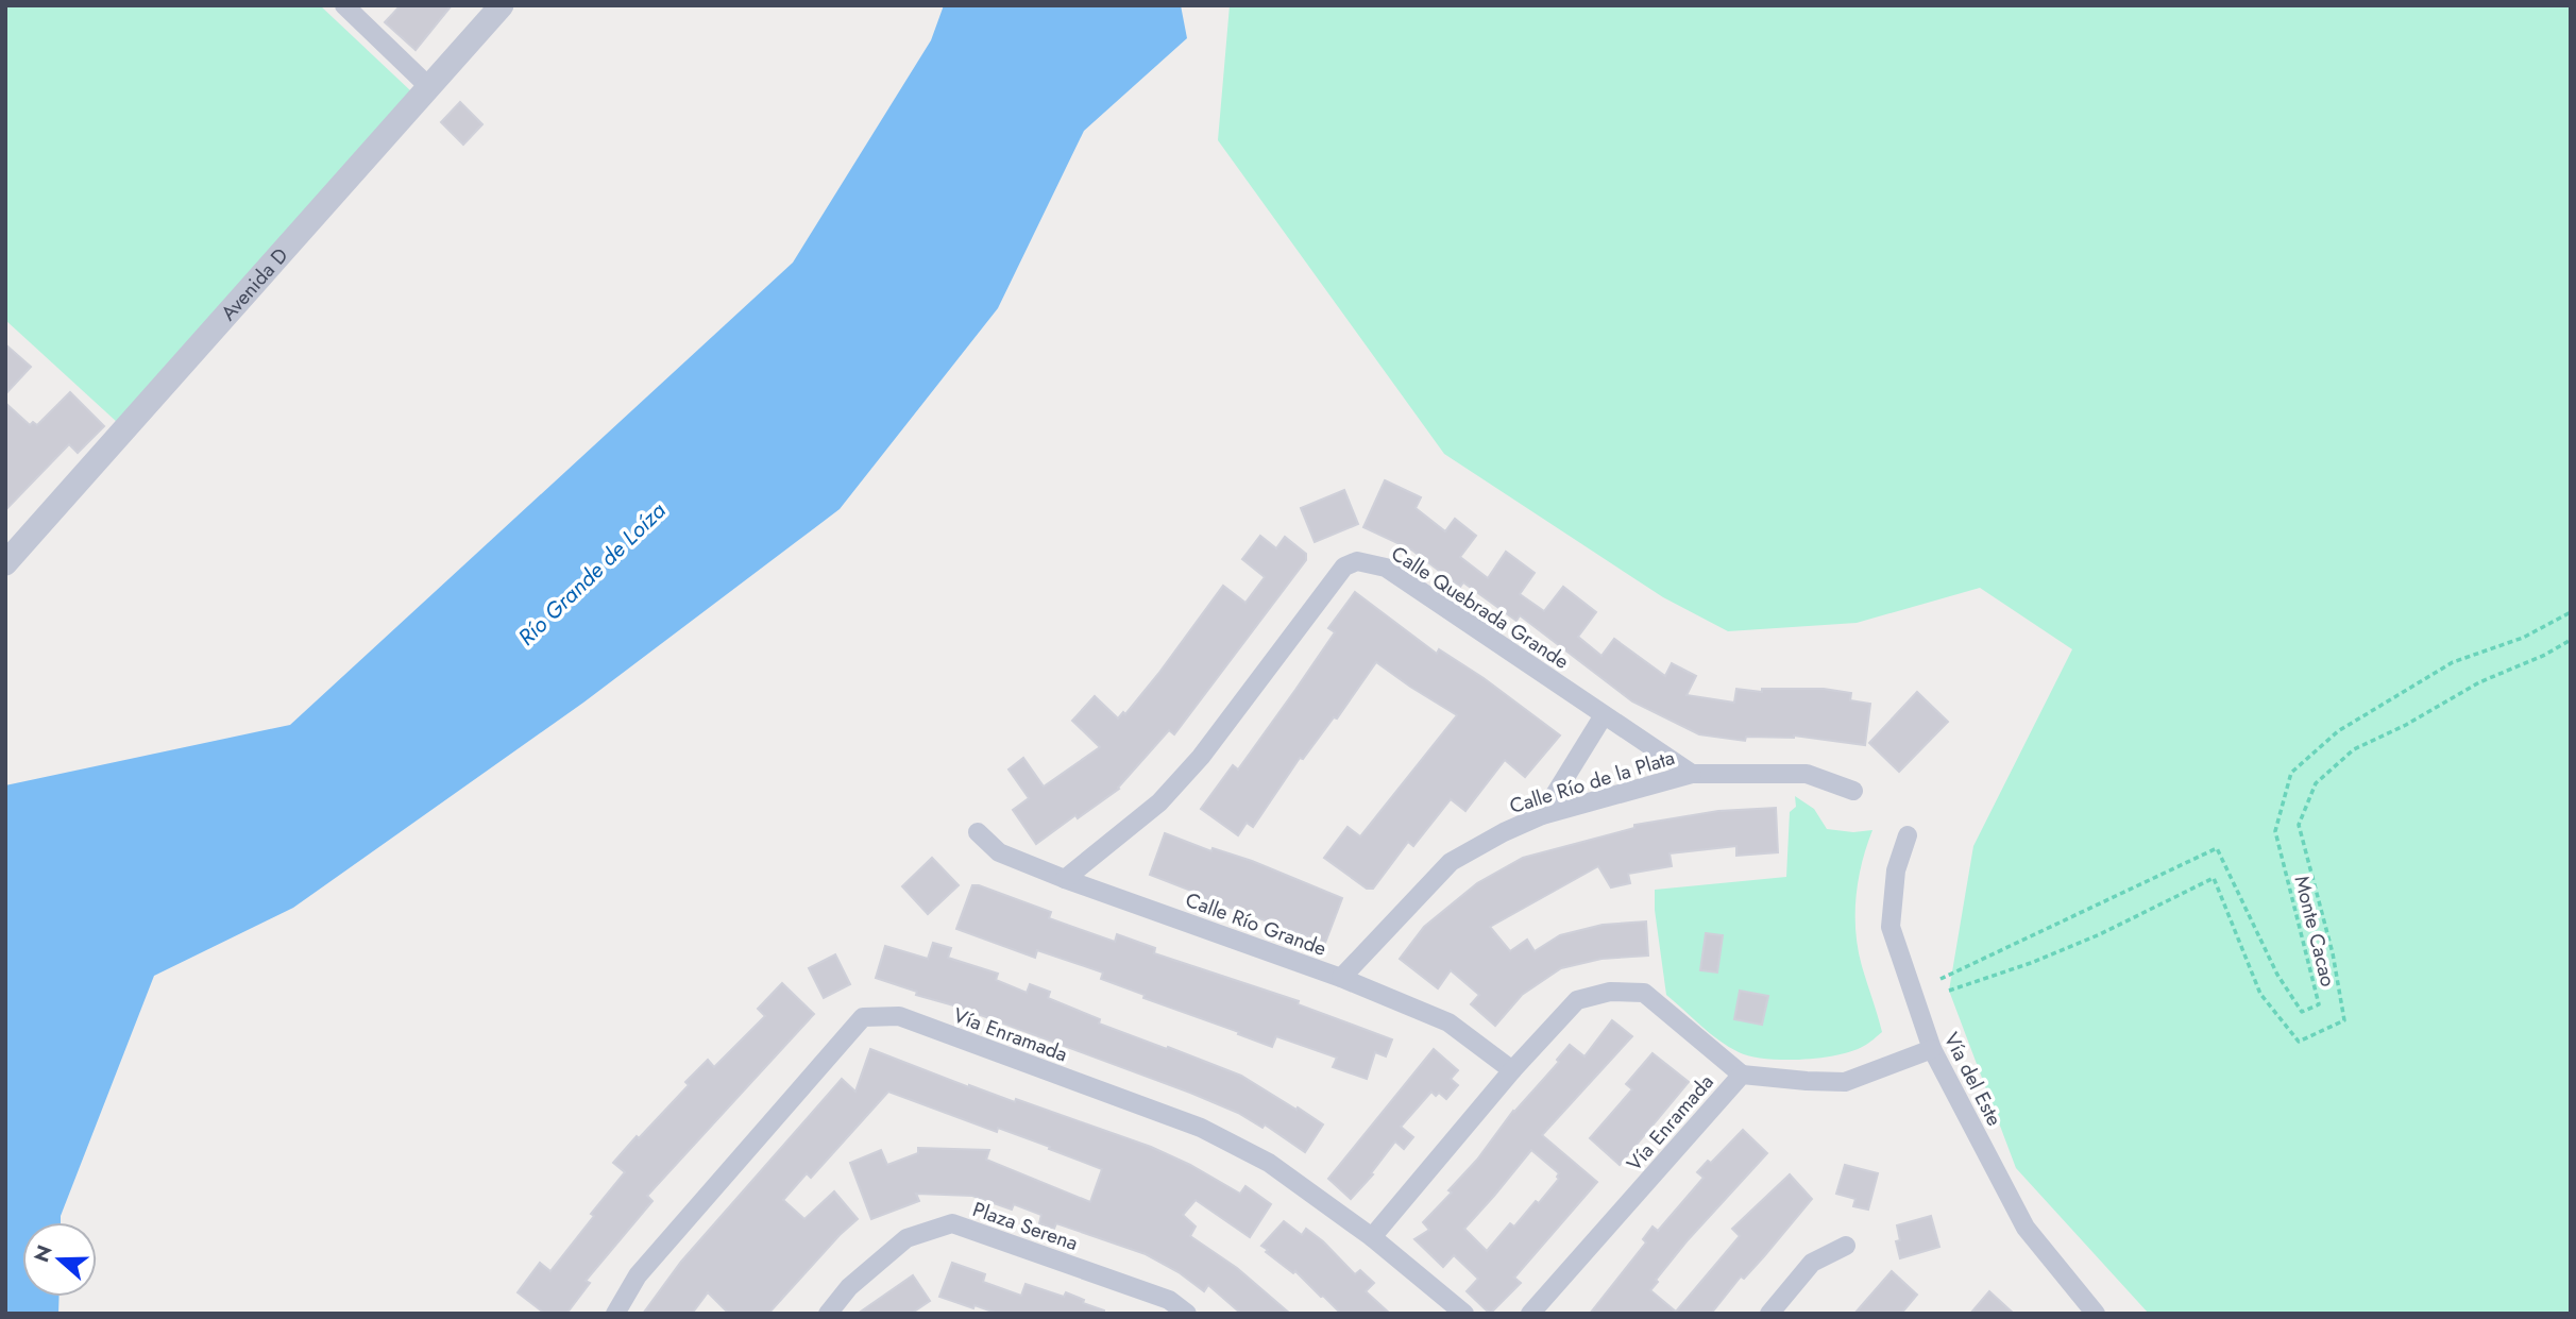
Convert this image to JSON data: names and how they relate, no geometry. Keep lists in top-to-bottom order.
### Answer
{
  "streets": {
    "street": [
      "Avenida D",
      "Calle Quebrada Grande",
      "Calle Río de la Plata",
      "Calle Río Grande",
      "Vía Enramada",
      "Vía del Este",
      "Plaza Serena"
    ],
    "path": ["Monte Cacao"]
  },
  "crossings": [
    ["Calle Quebrada Grande", "Calle Río de la Plata"],
    ["Calle Quebrada Grande", "Calle Río Grande"],
    ["Calle Río de la Plata", "Calle Río Grande"],
    ["Vía Enramada", "Vía del Este"]
  ],
  "water": ["Río Grande de Loíza"],
  "north": "left"
}
